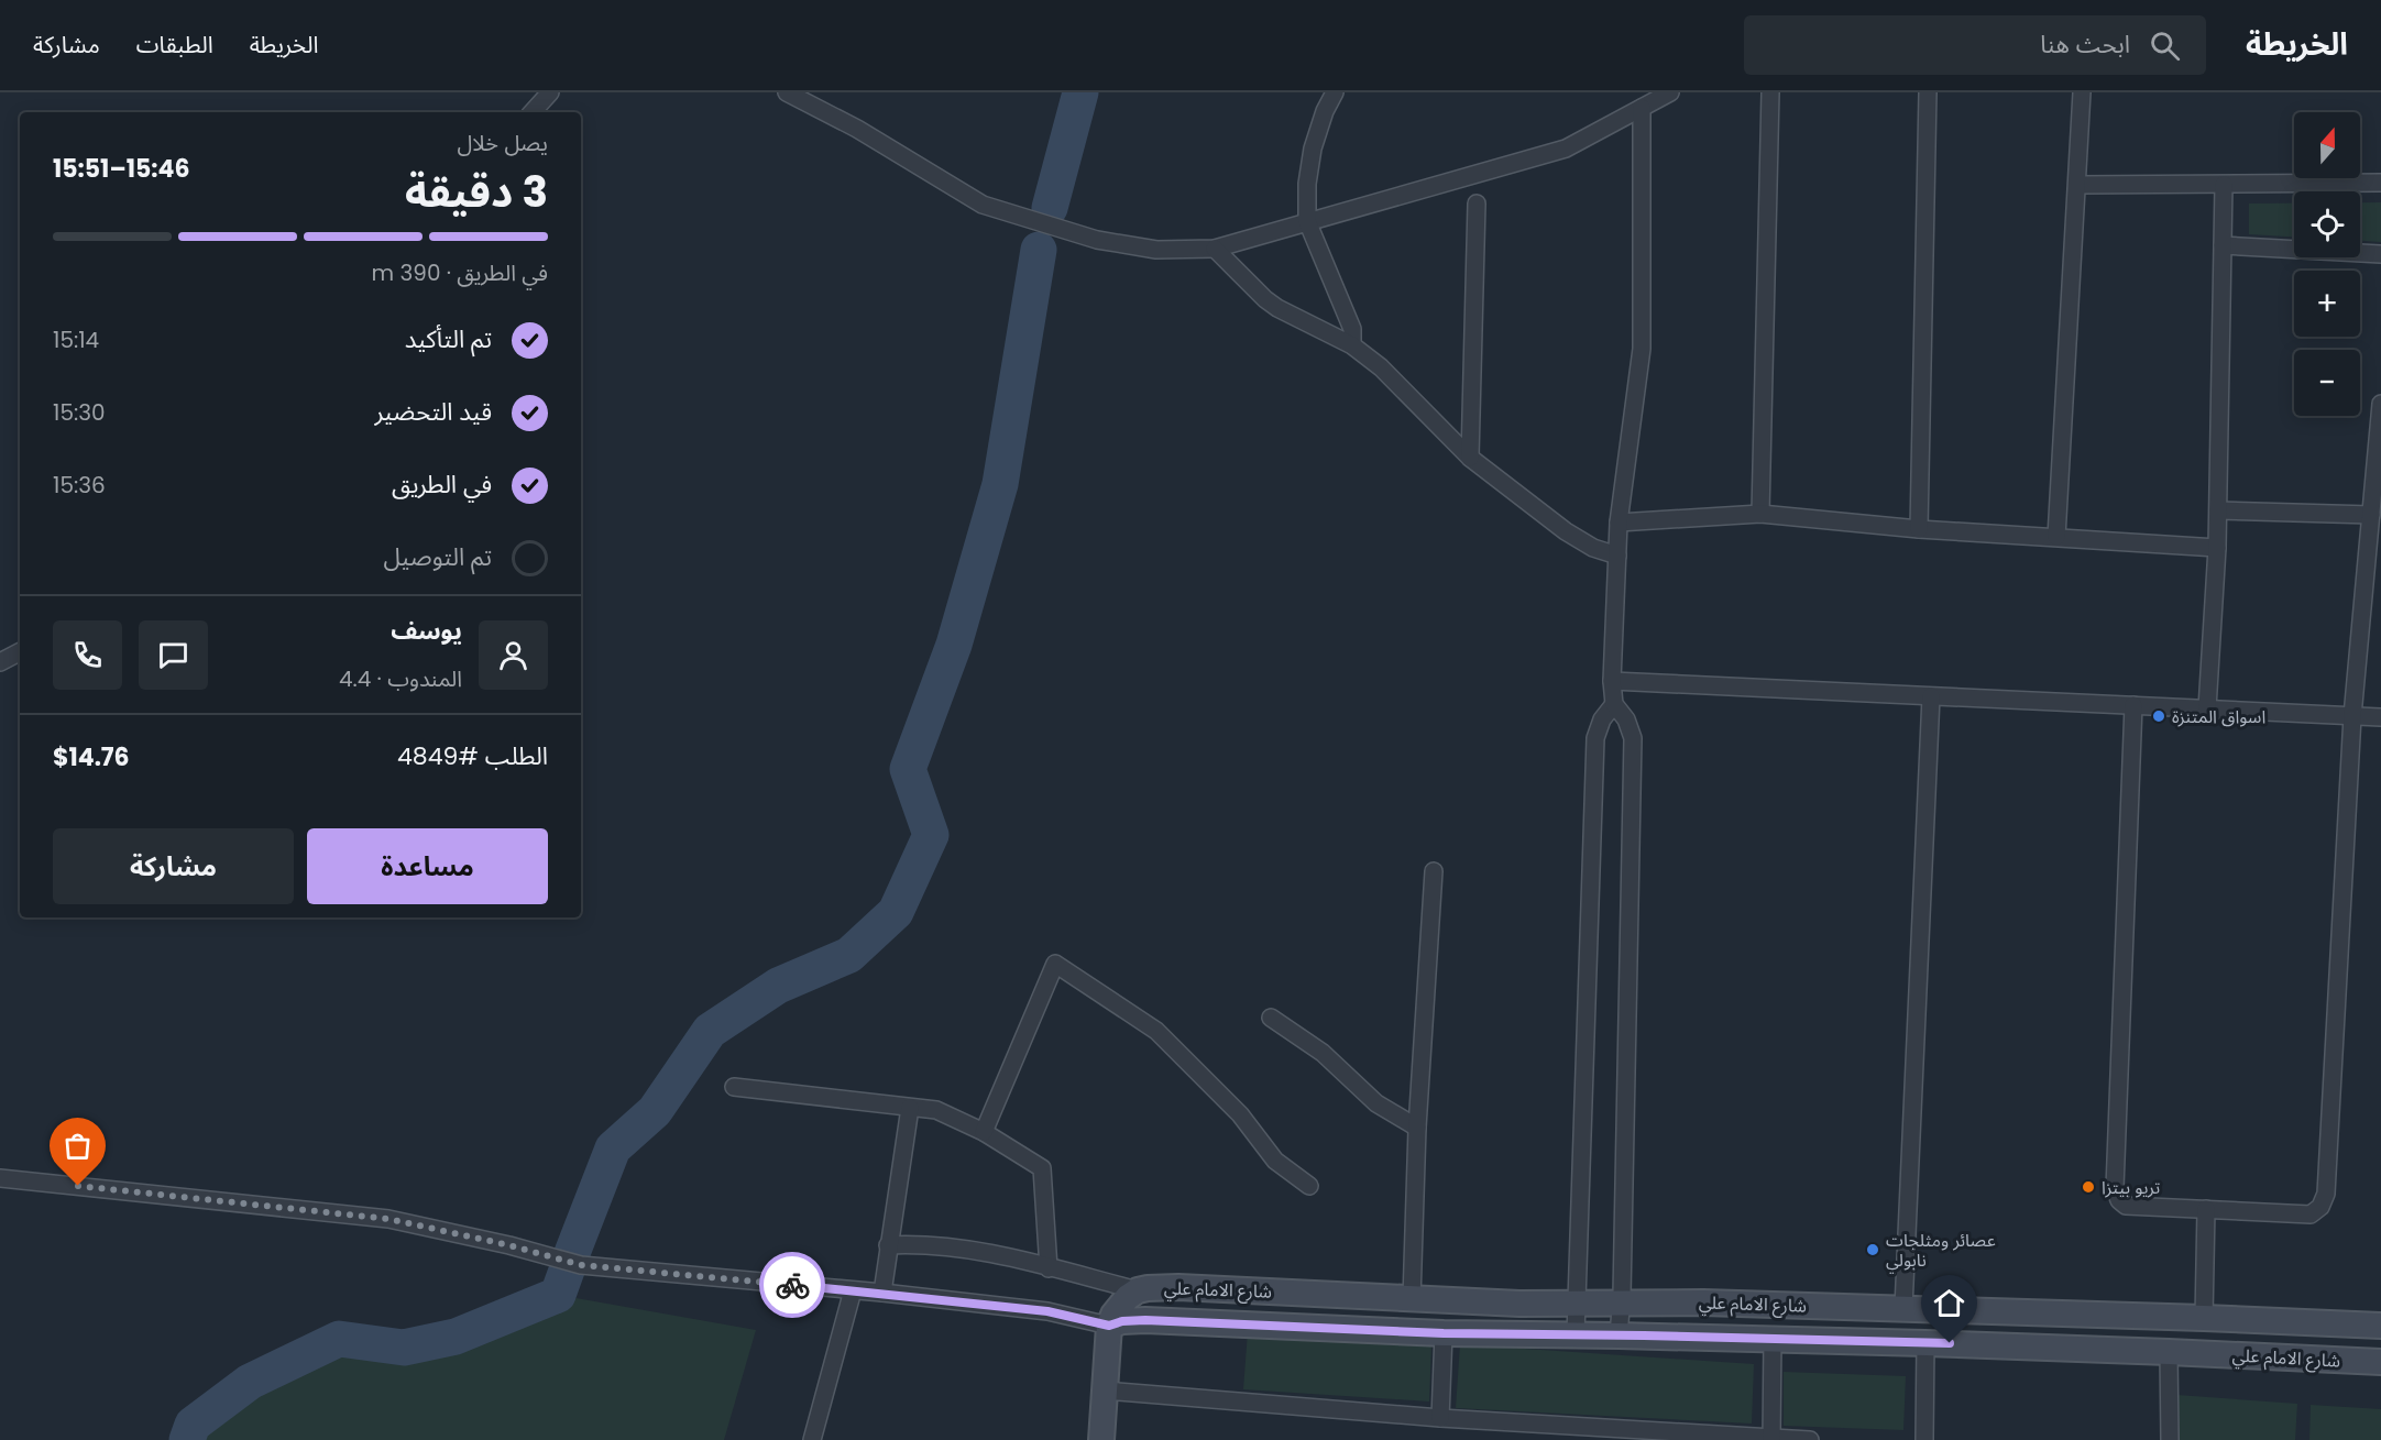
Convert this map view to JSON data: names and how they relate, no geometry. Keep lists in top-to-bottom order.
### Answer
{
  "streets": {
    "street": ["شارع الامام علي"]
  },
  "places": ["اسواق المتنزة", "تريو بيتزا", "عصائر ومثلجات نابولي"],
  "north": "top",
  "page": {
    "header": "الخريطة",
    "search": "ابحث هنا",
    "nav": ["الخريطة", "الطبقات", "مشاركة"],
    "map_buttons": ["+", "−"],
    "heading": ["3 دقيقة", "يصل خلال", "15:46–15:51"],
    "panel": [
      "يوسف",
      "المندوب · 4.4",
      "الطلب #4849",
      "$14.76"
    ],
    "bar": "في الطريق · 390 m",
    "list": [
      ["تم التأكيد", "15:14"],
      ["قيد التحضير", "15:30"],
      ["في الطريق", "15:36"],
      "تم التوصيل"
    ],
    "buttons": ["مساعدة", "مشاركة"]
  }
}
